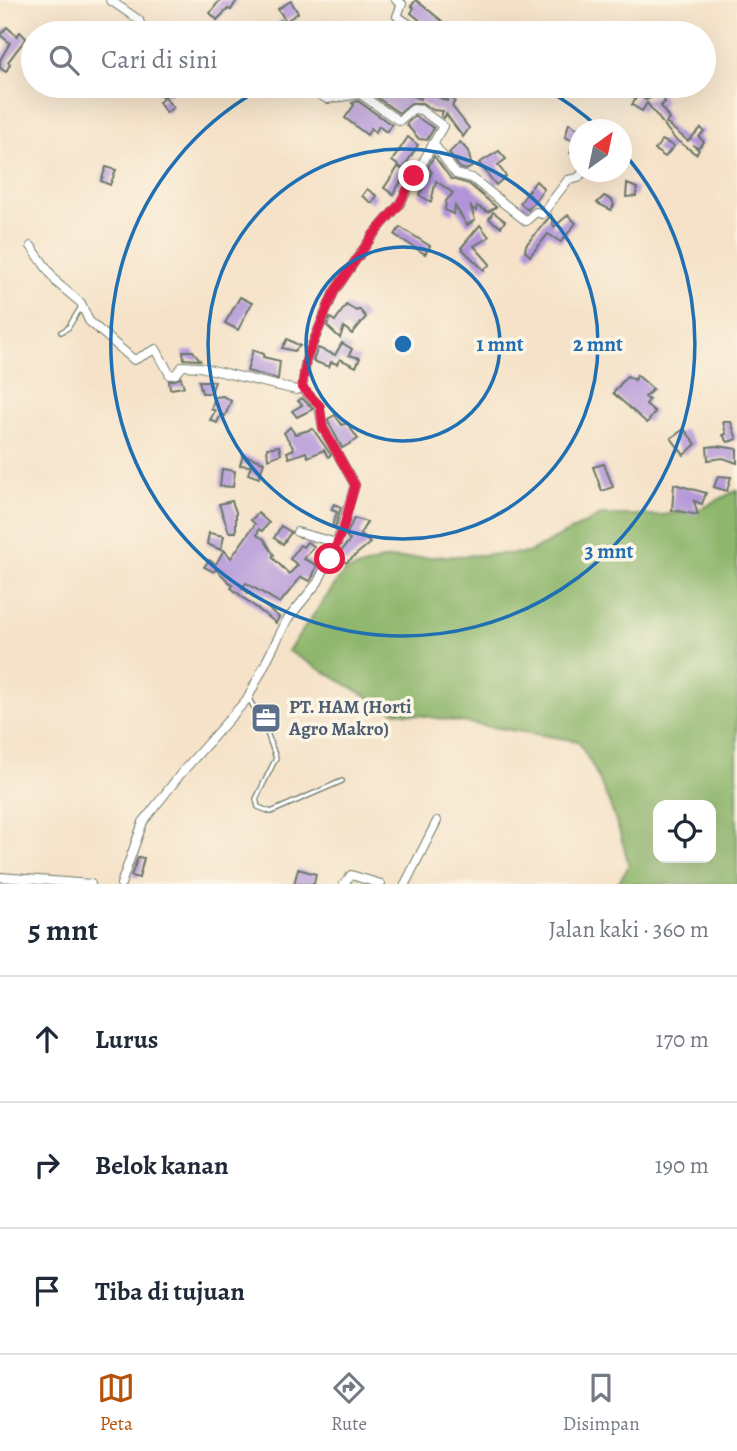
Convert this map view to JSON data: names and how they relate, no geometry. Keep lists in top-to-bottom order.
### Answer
{
  "places": {
    "office": ["PT. HAM (Horti Agro Makro)"]
  },
  "north": "top right",
  "page": {
    "search": "Cari di sini",
    "heading": ["5 mnt", "Jalan kaki · 360 m"],
    "list": [
      ["Lurus", "170 m"],
      ["Belok kanan", "190 m"],
      "Tiba di tujuan"
    ],
    "nav": ["Peta", "Rute", "Disimpan"]
  },
  "rings": ["1 mnt", "2 mnt", "3 mnt"]
}
